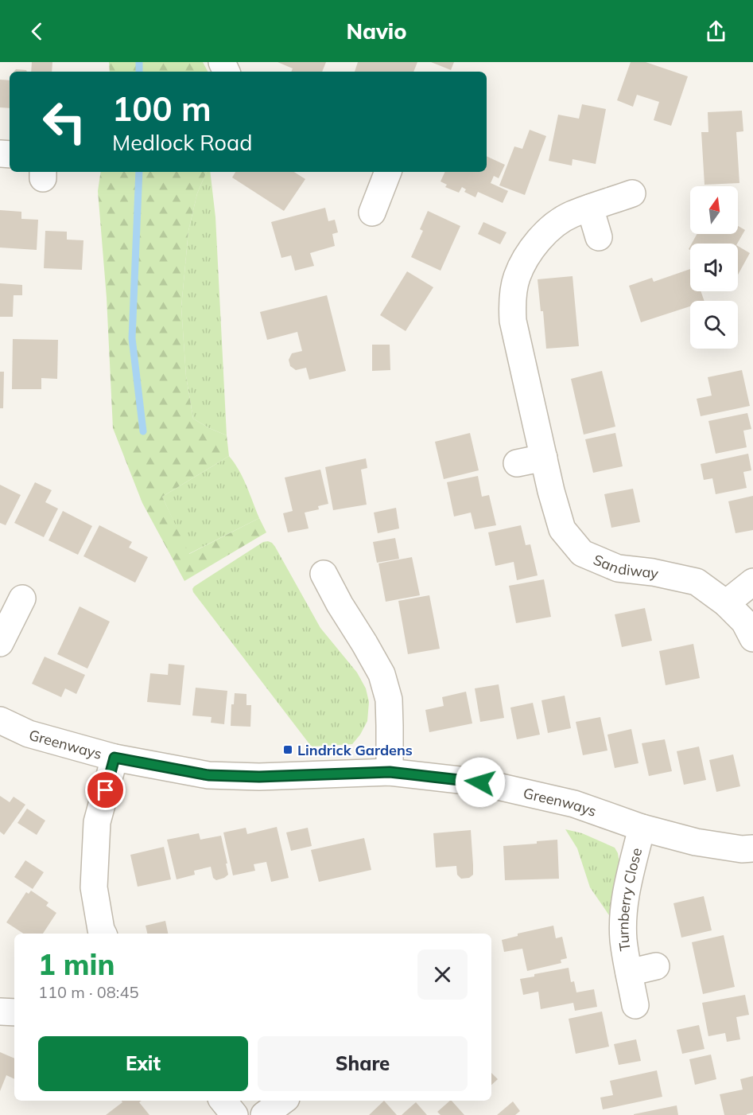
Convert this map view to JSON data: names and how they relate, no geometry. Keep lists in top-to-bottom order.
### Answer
{
  "streets": {
    "street": ["Sandiway", "Greenways", "Turnberry Close"]
  },
  "crossings": [
    ["Greenways", "Turnberry Close"]
  ],
  "places": {
    "transit": ["Lindrick Gardens"]
  },
  "north": "top",
  "page": {
    "header": "Navio",
    "turn": ["100 m", "Medlock Road"],
    "heading": ["1 min", "110 m · 08:45"],
    "buttons": ["Exit", "Share"]
  }
}
